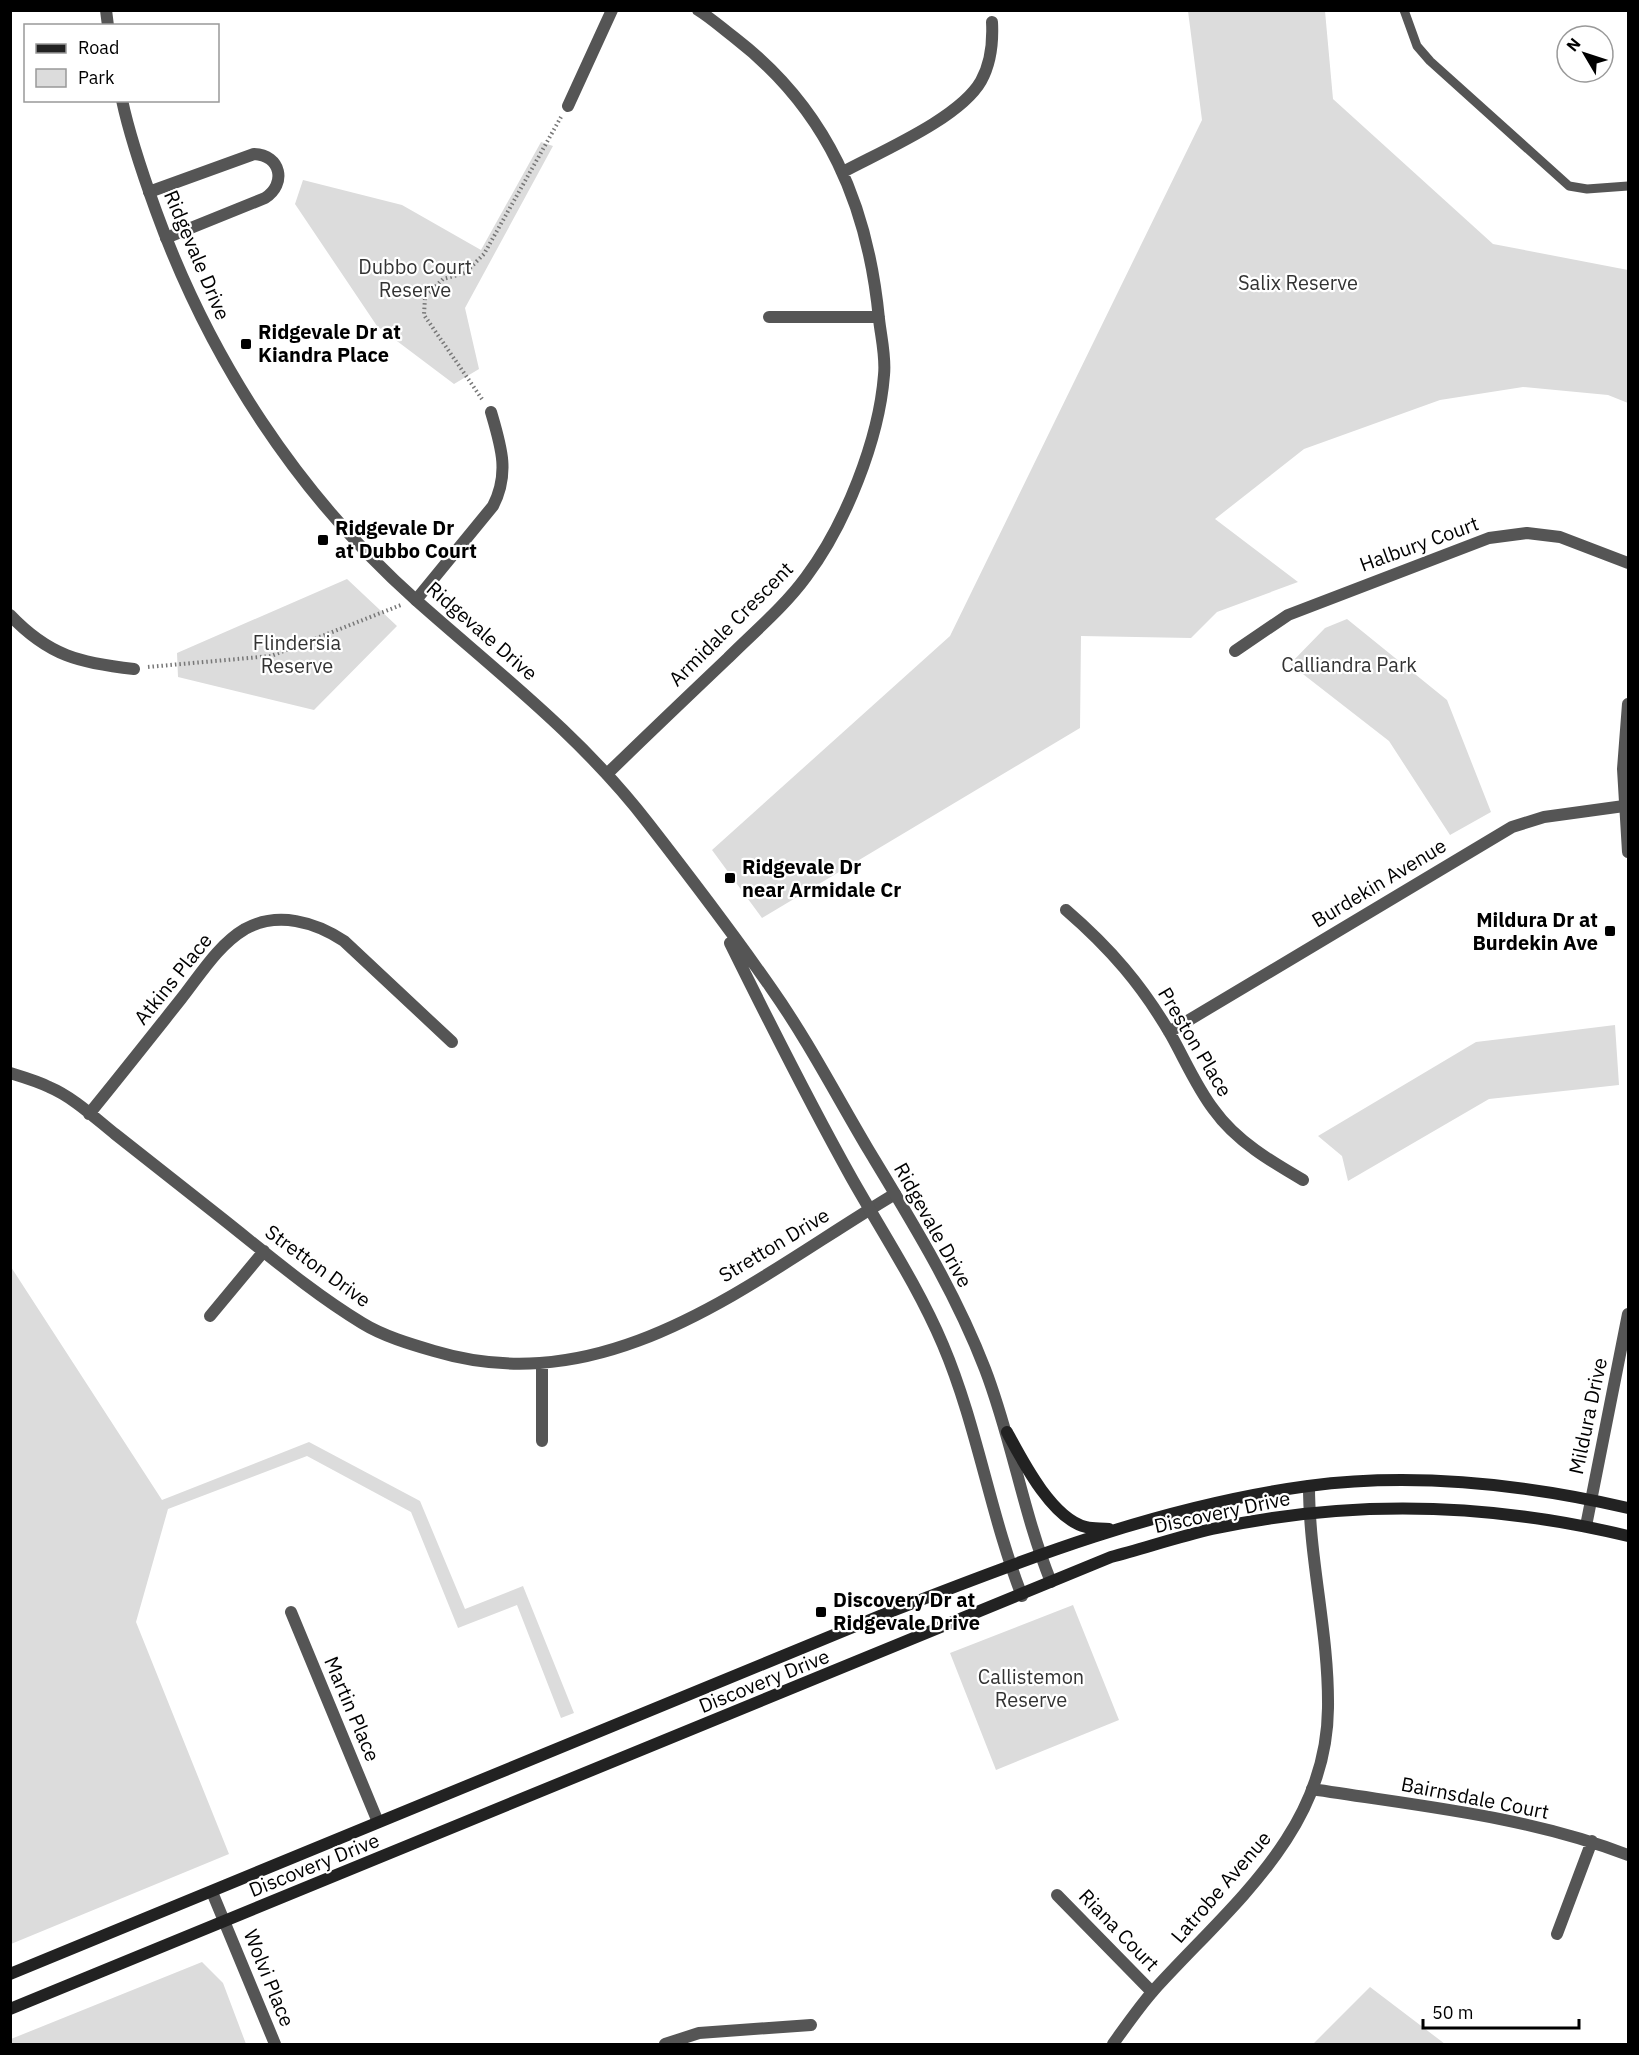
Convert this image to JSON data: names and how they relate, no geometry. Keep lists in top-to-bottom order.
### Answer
{
  "streets": {
    "main road": ["Discovery Drive"],
    "street": [
      "Ridgevale Drive",
      "Halbury Court",
      "Armidale Crescent",
      "Burdekin Avenue",
      "Atkins Place",
      "Preston Place",
      "Stretton Drive",
      "Mildura Drive",
      "Martin Place",
      "Bairnsdale Court",
      "Latrobe Avenue",
      "Riana Court",
      "Wolvi Place"
    ]
  },
  "crossings": [
    ["Ridgevale Drive", "Armidale Crescent"],
    ["Ridgevale Drive", "Stretton Drive"],
    ["Ridgevale Drive", "Discovery Drive"],
    ["Burdekin Avenue", "Preston Place"],
    ["Atkins Place", "Stretton Drive"],
    ["Mildura Drive", "Discovery Drive"],
    ["Discovery Drive", "Martin Place"],
    ["Discovery Drive", "Latrobe Avenue"],
    ["Discovery Drive", "Wolvi Place"],
    ["Bairnsdale Court", "Latrobe Avenue"],
    ["Latrobe Avenue", "Riana Court"]
  ],
  "parks": [
    "Dubbo Court Reserve",
    "Salix Reserve",
    "Flindersia Reserve",
    "Calliandra Park",
    "Callistemon Reserve"
  ],
  "places": {
    "transit": [
      "Ridgevale Dr at Kiandra Place",
      "Ridgevale Dr at Dubbo Court",
      "Ridgevale Dr near Armidale Cr",
      "Mildura Dr at Burdekin Ave",
      "Discovery Dr at Ridgevale Drive"
    ]
  },
  "legend": ["Road", "Park"],
  "scale_bar": "50 m",
  "north": "top left"
}
